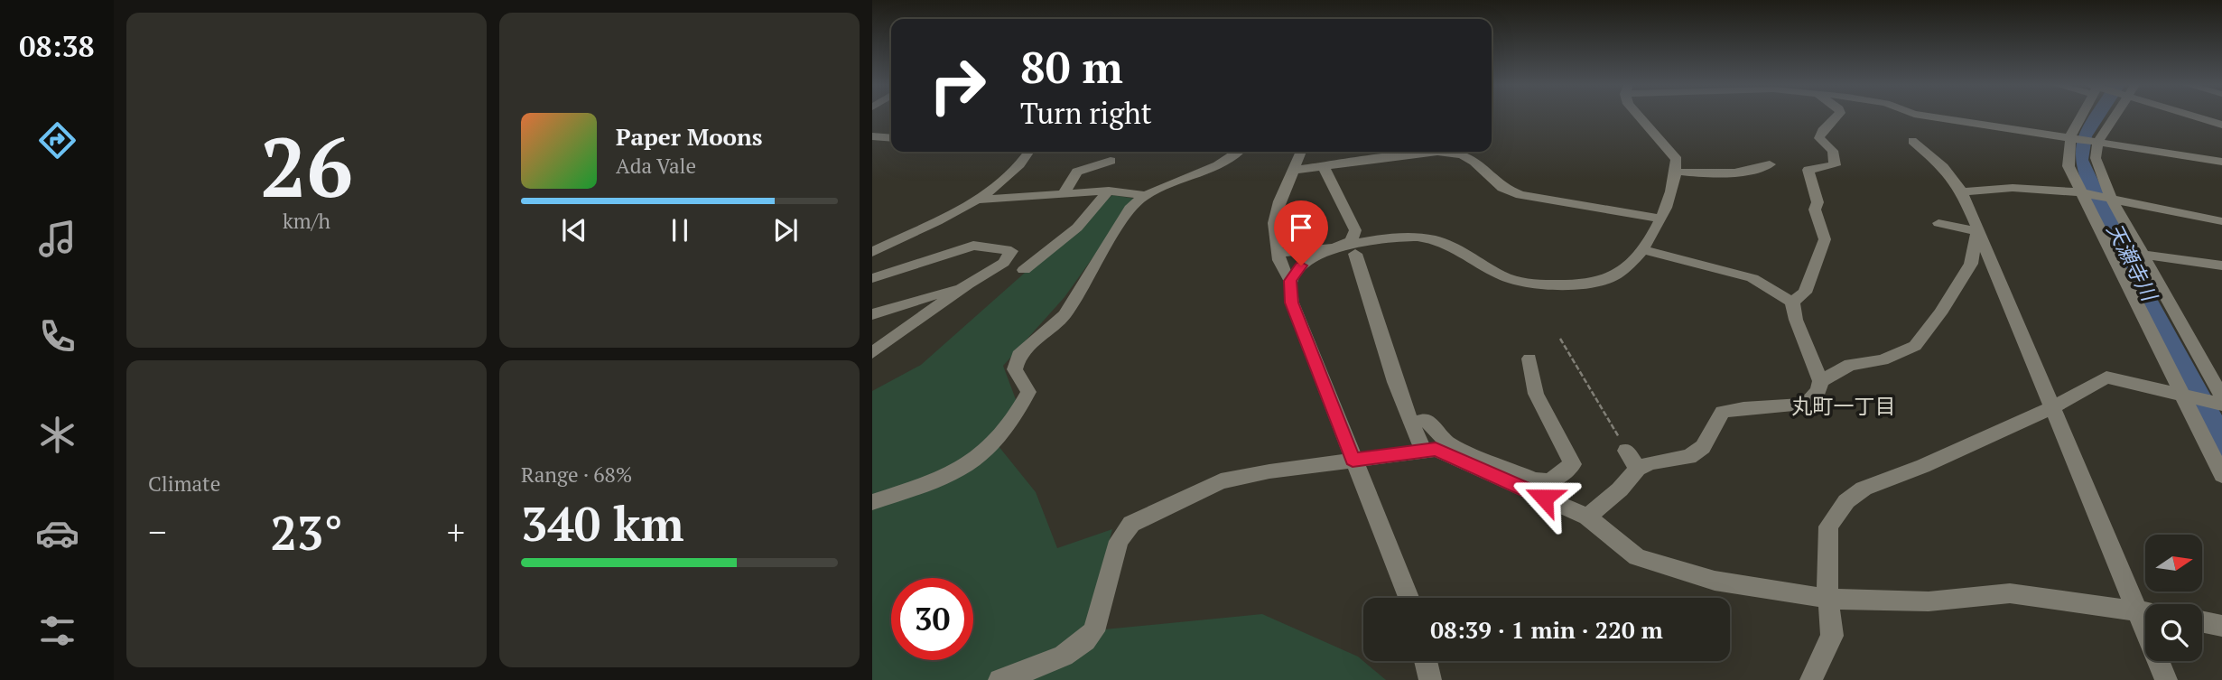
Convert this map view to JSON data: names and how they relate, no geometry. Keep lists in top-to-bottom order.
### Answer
{
  "districts": ["丸町一丁目"],
  "water": ["天瀬寺川"],
  "north": "right",
  "page": {
    "tabs": "08:38",
    "tile": [
      ["26", "km/h"],
      "Climate",
      ["Range · 68%", "340 km"]
    ],
    "turn": ["80 m", "Turn right"],
    "song": ["Paper Moons", "Ada Vale"],
    "heat": ["−", "23°", "+"],
    "limit": "30",
    "trip": "08:39 · 1 min · 220 m"
  }
}
